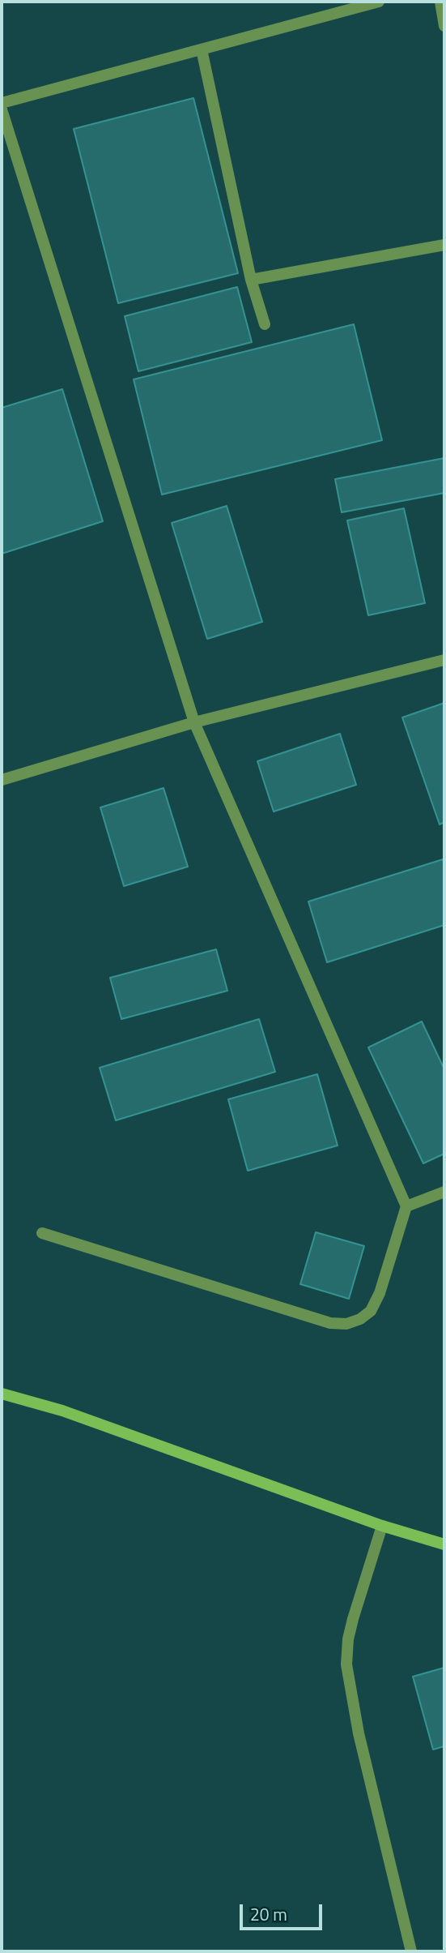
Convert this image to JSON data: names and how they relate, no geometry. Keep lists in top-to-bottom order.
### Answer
{
  "scale_bar": "20 m"
}
